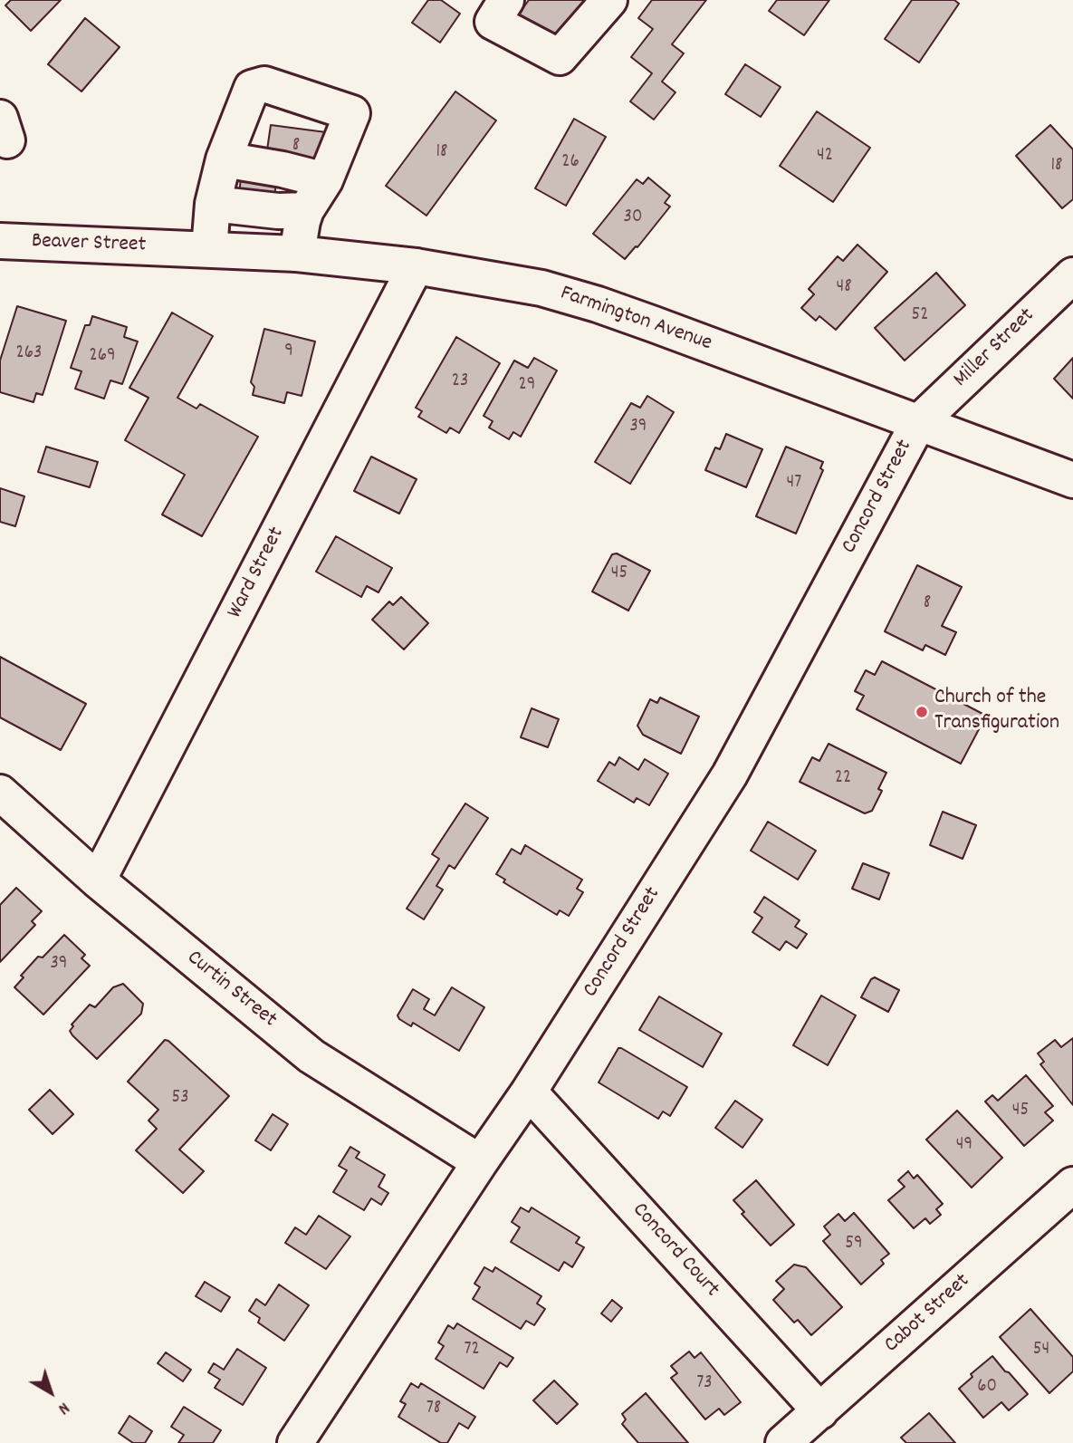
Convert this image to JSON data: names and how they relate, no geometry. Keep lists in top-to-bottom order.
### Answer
{
  "streets": {
    "street": [
      "Beaver Street",
      "Farmington Avenue",
      "Miller Street",
      "Concord Street",
      "Ward Street",
      "Curtin Street",
      "Concord Court",
      "Cabot Street"
    ]
  },
  "crossings": [
    ["Beaver Street", "Farmington Avenue"],
    ["Farmington Avenue", "Miller Street"],
    ["Farmington Avenue", "Concord Street"],
    ["Farmington Avenue", "Ward Street"],
    ["Miller Street", "Concord Street"],
    ["Concord Street", "Curtin Street"],
    ["Concord Street", "Concord Court"],
    ["Ward Street", "Curtin Street"],
    ["Concord Court", "Cabot Street"]
  ],
  "places": ["Church of the Transfiguration"],
  "house_numbers": [
    "8",
    "18",
    "42",
    "26",
    "18",
    "30",
    "48",
    "52",
    "9",
    "263",
    "269",
    "23",
    "29",
    "39",
    "47",
    "45",
    "8",
    "22",
    "39",
    "53",
    "45",
    "49",
    "59",
    "72",
    "54",
    "73",
    "60",
    "78"
  ],
  "north": "bottom right"
}
